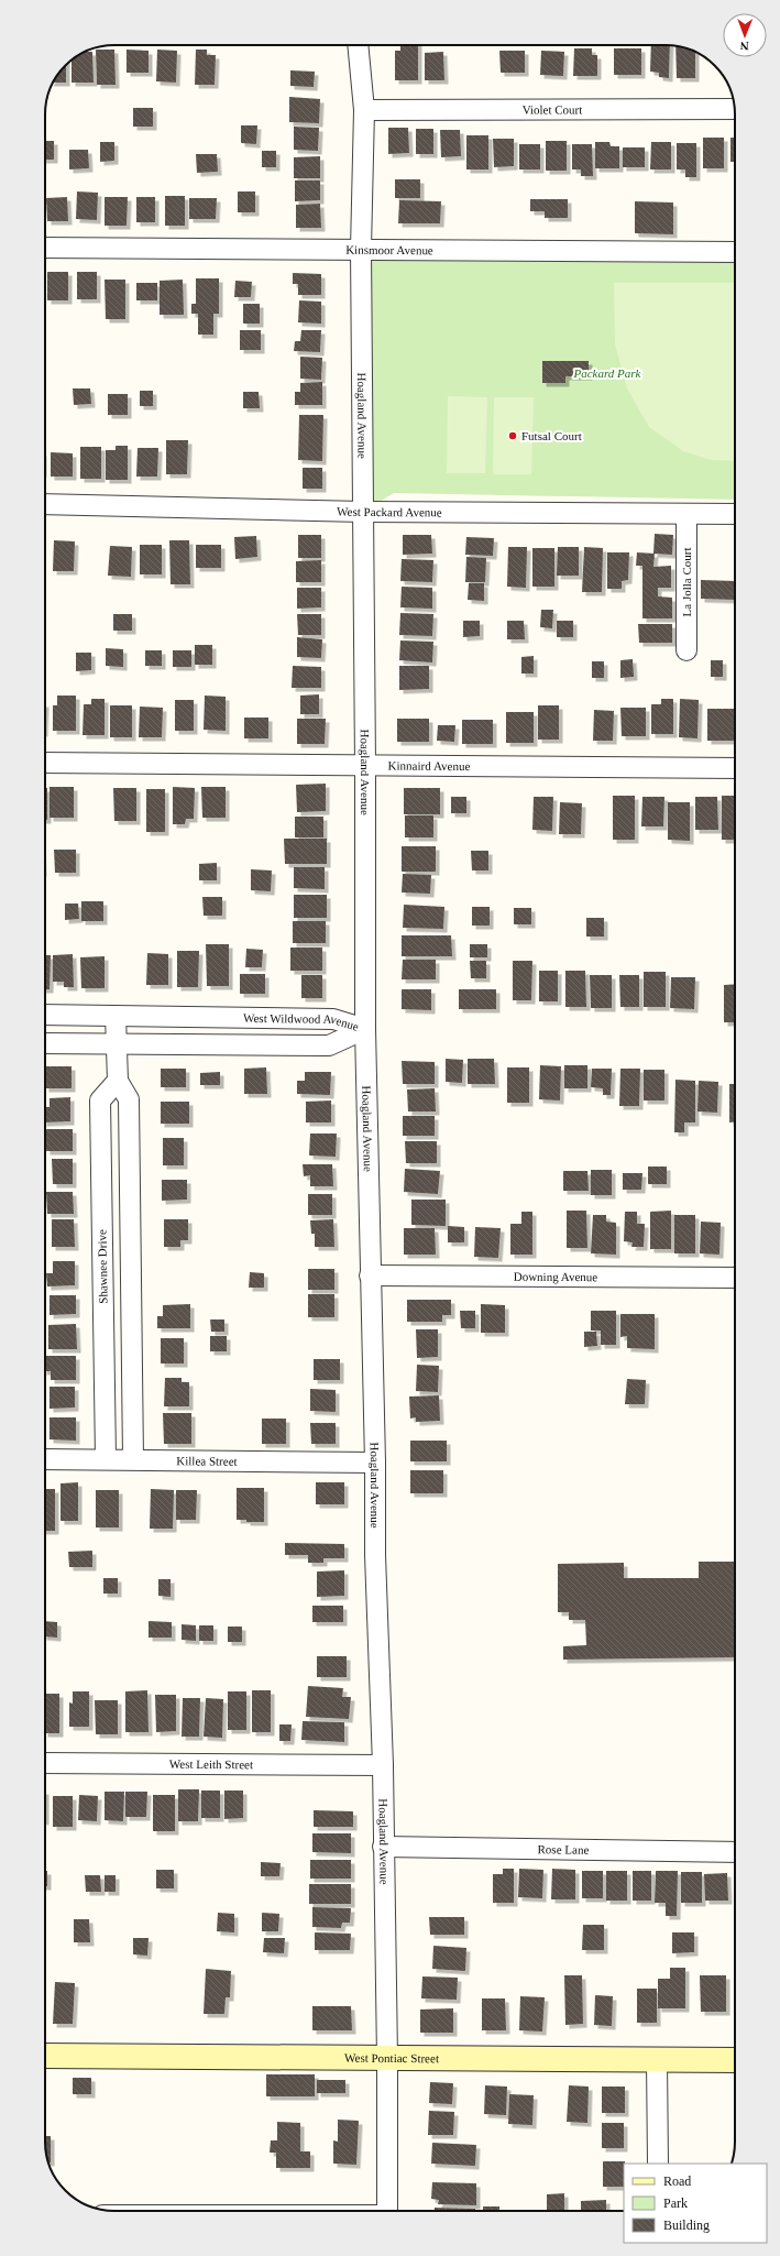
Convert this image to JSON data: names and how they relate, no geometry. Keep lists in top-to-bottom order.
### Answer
{
  "streets": {
    "street": [
      "Violet Court",
      "Kinsmoor Avenue",
      "Hoagland Avenue",
      "West Packard Avenue",
      "La Jolla Court",
      "Kinnaird Avenue",
      "West Wildwood Avenue",
      "Shawnee Drive",
      "Downing Avenue",
      "Killea Street",
      "West Leith Street",
      "Rose Lane",
      "West Pontiac Street"
    ]
  },
  "crossings": [
    ["Violet Court", "Hoagland Avenue"],
    ["Kinsmoor Avenue", "Hoagland Avenue"],
    ["Hoagland Avenue", "West Packard Avenue"],
    ["Hoagland Avenue", "Kinnaird Avenue"],
    ["Hoagland Avenue", "West Wildwood Avenue"],
    ["Hoagland Avenue", "Downing Avenue"],
    ["Hoagland Avenue", "Killea Street"],
    ["Hoagland Avenue", "West Leith Street"],
    ["Hoagland Avenue", "Rose Lane"],
    ["Hoagland Avenue", "West Pontiac Street"],
    ["West Packard Avenue", "La Jolla Court"],
    ["Shawnee Drive", "Killea Street"]
  ],
  "parks": ["Packard Park"],
  "places": ["Futsal Court"],
  "legend": ["Road", "Park", "Building"],
  "north": "bottom"
}
